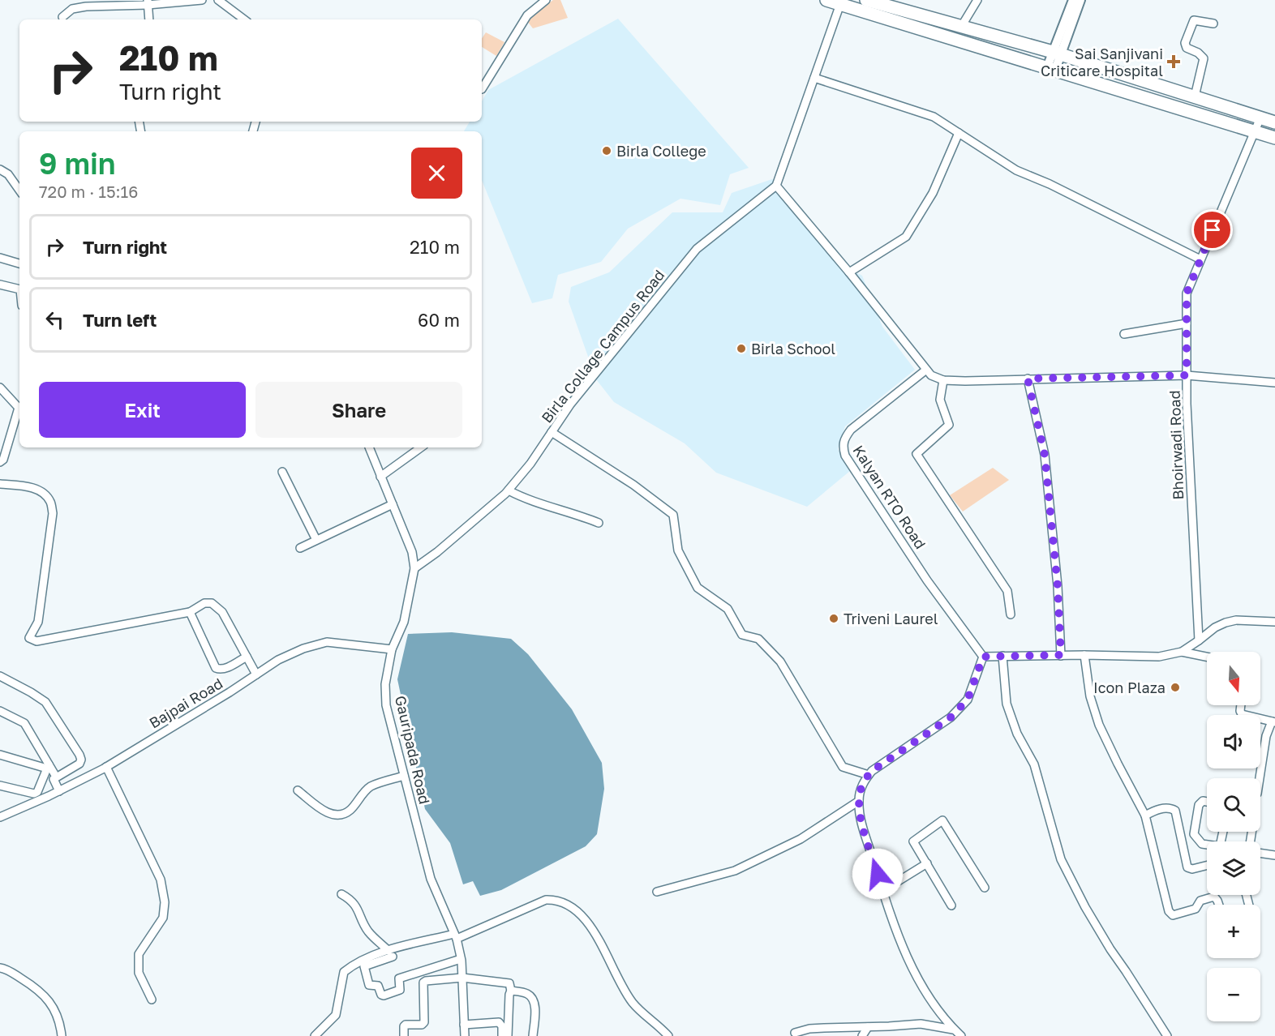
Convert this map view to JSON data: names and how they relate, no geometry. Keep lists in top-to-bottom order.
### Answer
{
  "streets": {
    "street": [
      "Birla Collage Campus Road",
      "Bhoirwadi Road",
      "Kalyan RTO Road",
      "Bajpai Road",
      "Gauripada Road"
    ]
  },
  "crossings": [
    ["Birla Collage Campus Road", "Gauripada Road"],
    ["Bajpai Road", "Gauripada Road"]
  ],
  "places": {
    "health": ["Sai Sanjivani Criticare Hospital"],
    "other": [
      "Birla College",
      "Birla School",
      "Triveni Laurel",
      "Icon Plaza"
    ]
  },
  "north": "bottom",
  "page": {
    "turn": ["210 m", "Turn right"],
    "heading": ["9 min", "720 m · 15:16"],
    "list": [
      {
        "name": "Turn right",
        "value": "210 m"
      },
      {
        "name": "Turn left",
        "value": "60 m"
      }
    ],
    "buttons": ["Exit", "Share"],
    "map_buttons": ["+", "−"]
  }
}
